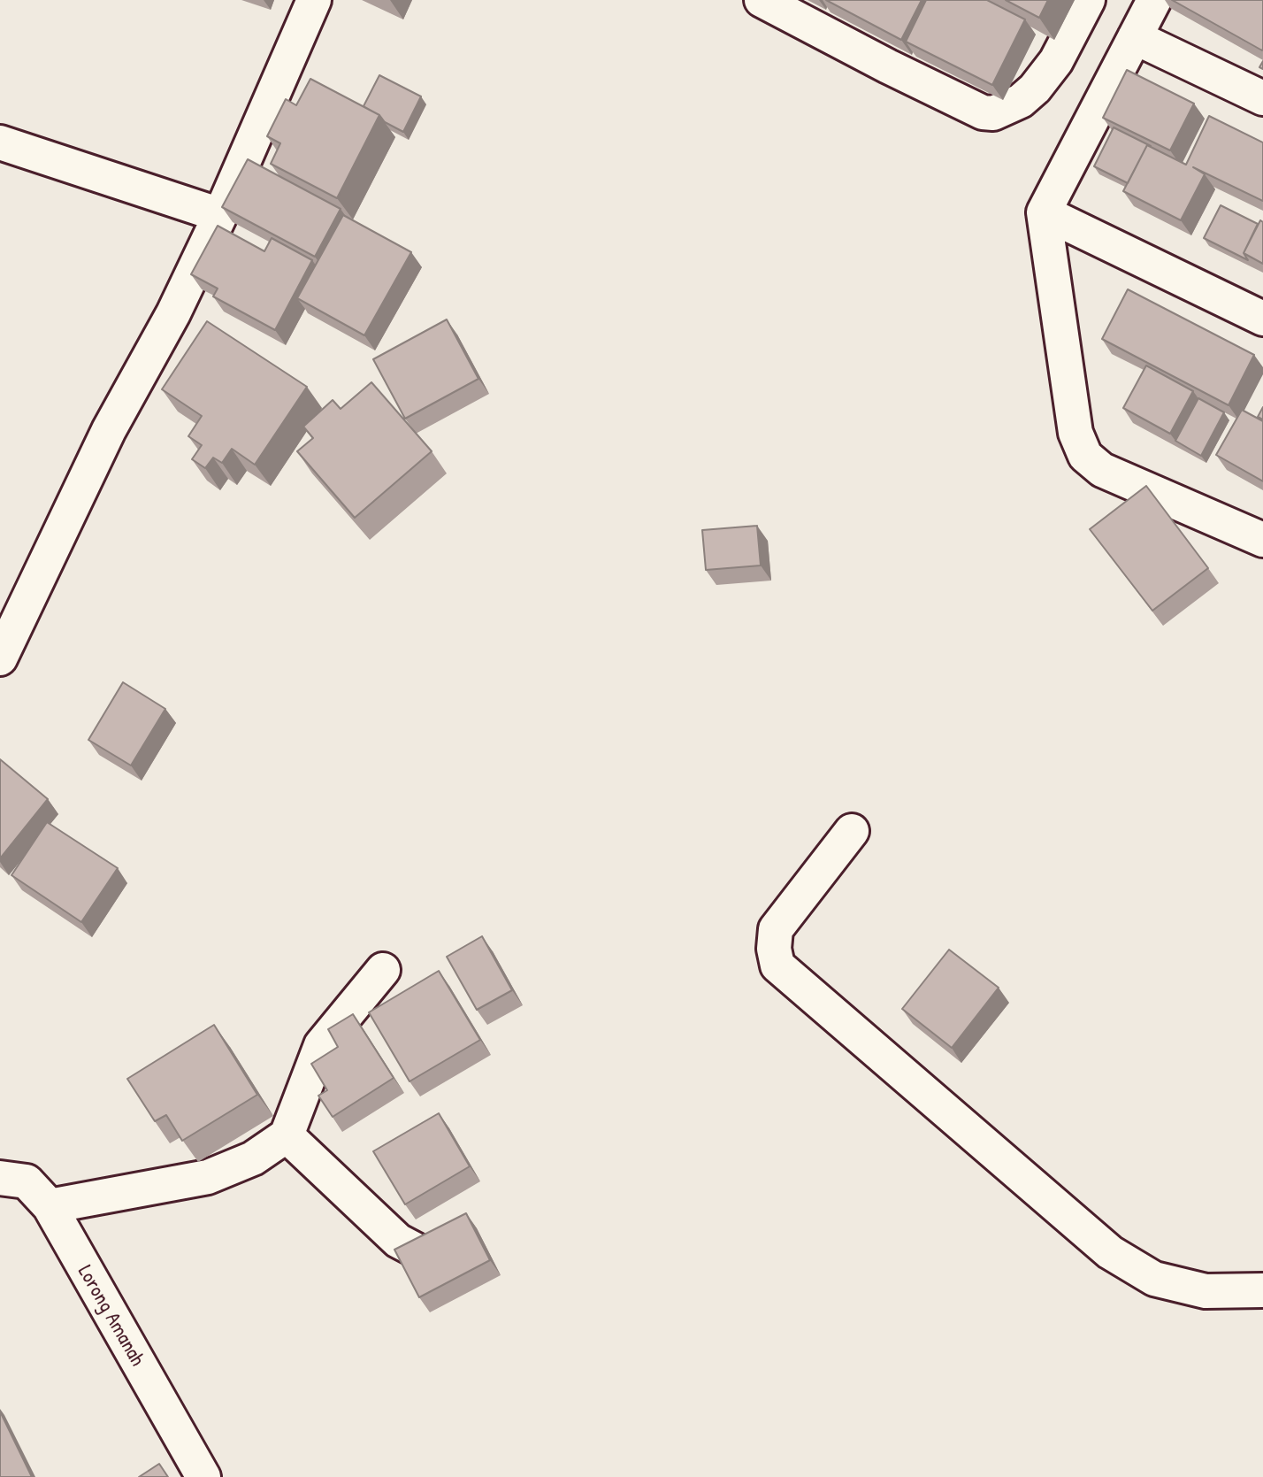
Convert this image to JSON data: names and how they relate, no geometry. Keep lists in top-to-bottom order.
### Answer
{
  "streets": {
    "street": ["Lorong Amanah"]
  }
}
